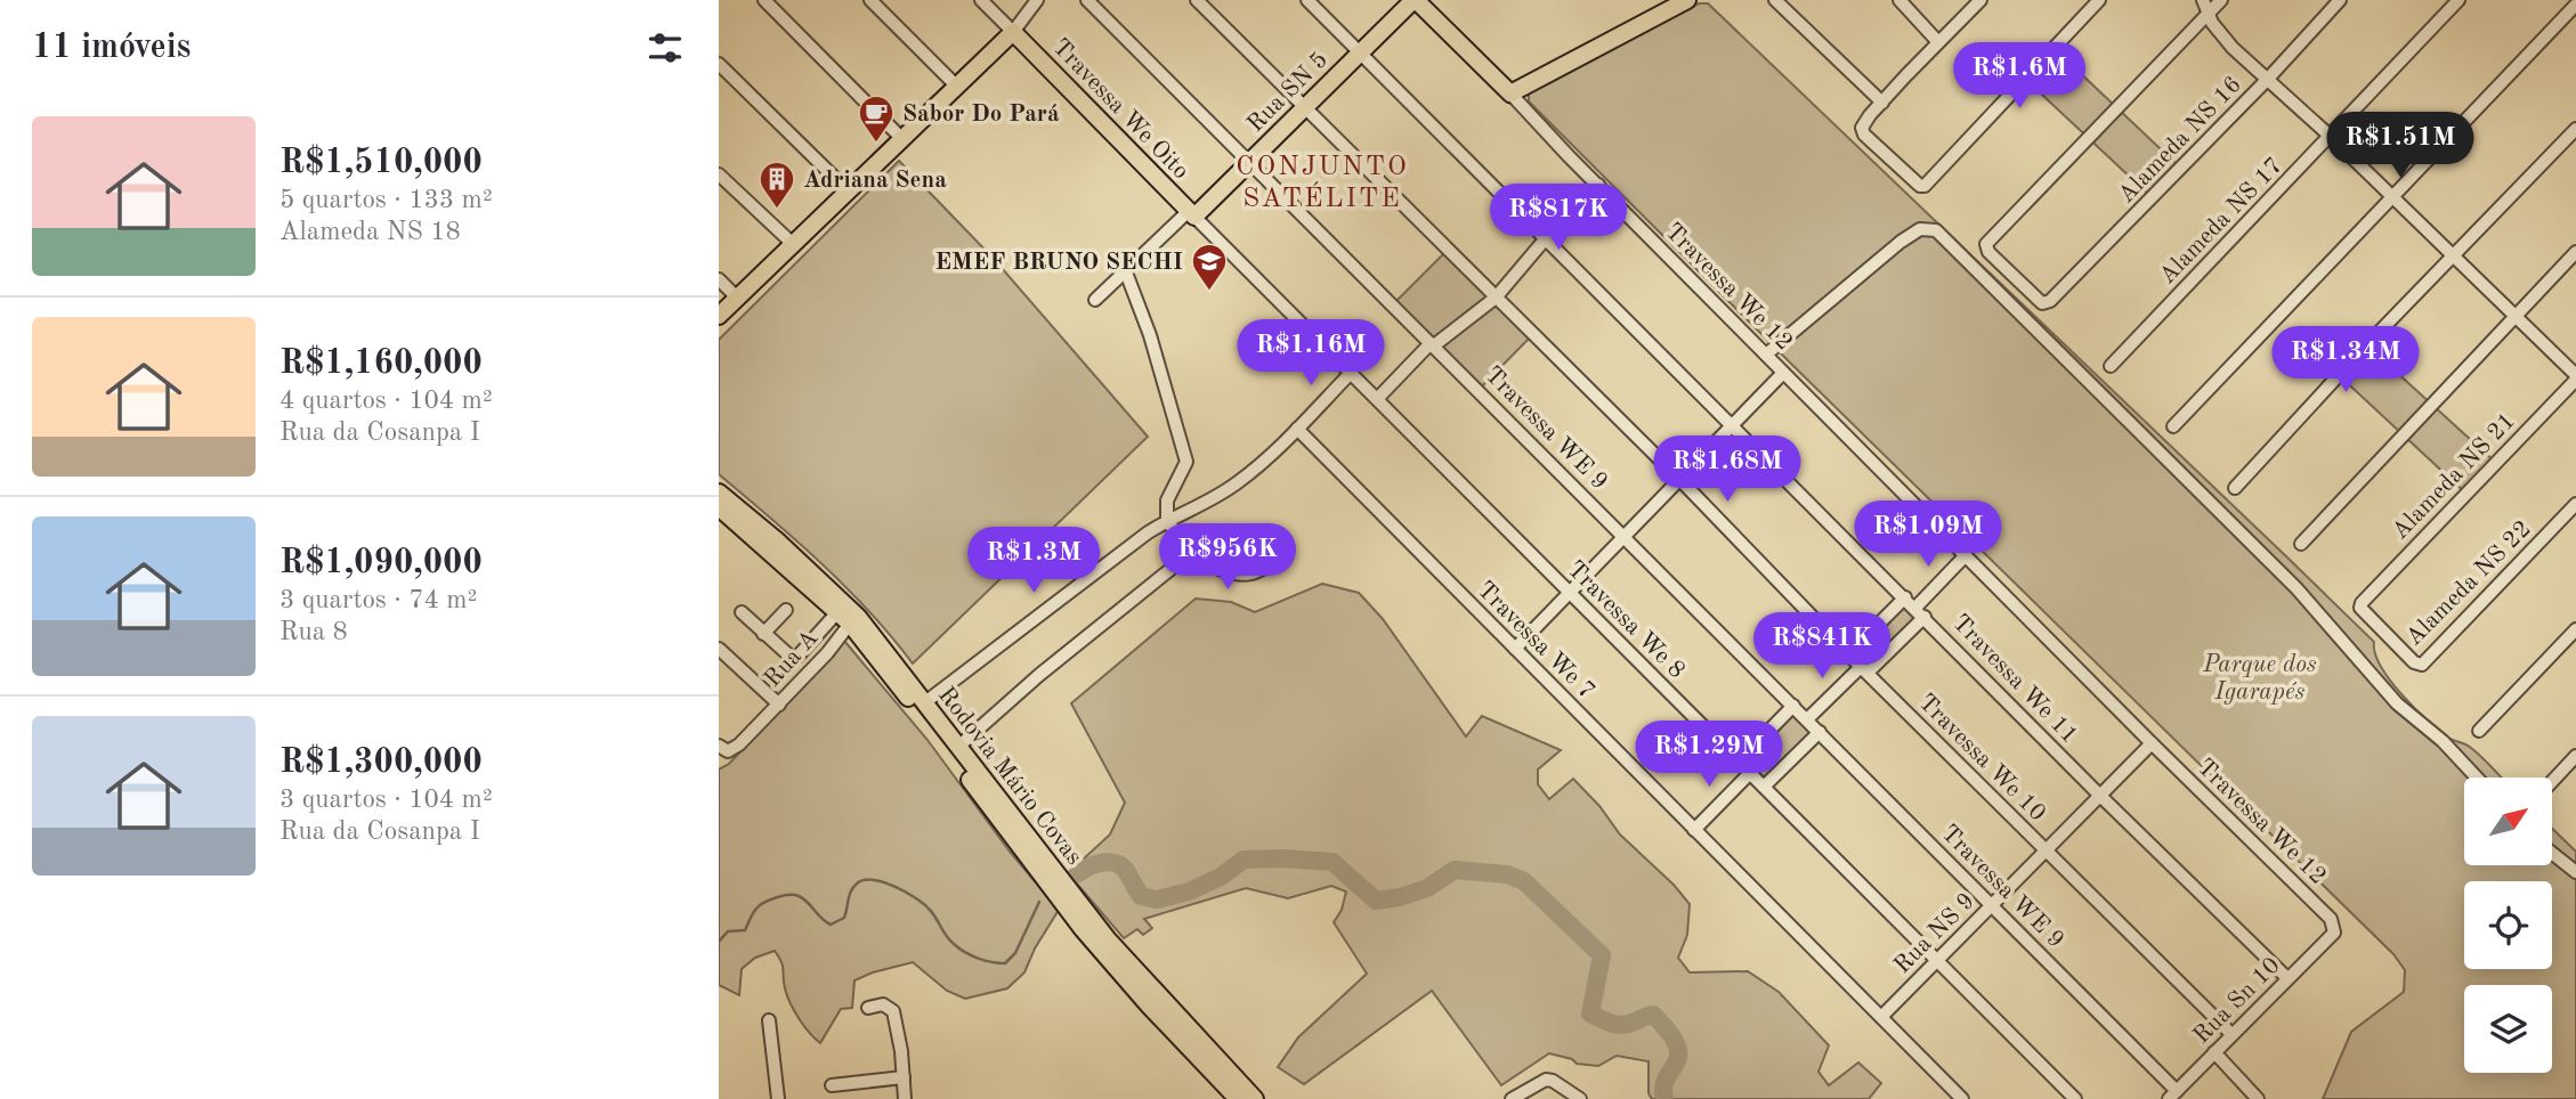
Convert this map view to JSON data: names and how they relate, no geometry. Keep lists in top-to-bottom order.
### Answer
{
  "streets": {
    "main road": ["Rua SN 5", "Travessa We Oito", "Rodovia Mário Covas"],
    "street": [
      "Alameda NS 16",
      "Alameda NS 17",
      "Travessa We 12",
      "Travessa WE 9",
      "Alameda NS 21",
      "Alameda NS 22",
      "Travessa We 8",
      "Travessa We 7",
      "Rua A",
      "Travessa We 11",
      "Travessa We 10",
      "Rua NS 9",
      "Rua Sn 10"
    ]
  },
  "crossings": [
    ["Rua SN 5", "Travessa We Oito"],
    ["Rua SN 5", "Travessa WE 9"],
    ["Rua SN 5", "Travessa We 11"],
    ["Rua SN 5", "Travessa We 10"],
    ["Travessa We 12", "Rua NS 9"],
    ["Travessa We 12", "Rua Sn 10"],
    ["Travessa WE 9", "Rua NS 9"],
    ["Travessa WE 9", "Rua Sn 10"],
    ["Alameda NS 21", "Alameda NS 22"],
    ["Travessa We 8", "Rua NS 9"],
    ["Travessa We 7", "Rua NS 9"],
    ["Rua A", "Rodovia Mário Covas"],
    ["Travessa We 11", "Rua NS 9"],
    ["Travessa We 11", "Rua Sn 10"],
    ["Travessa We 10", "Rua NS 9"],
    ["Travessa We 10", "Rua Sn 10"]
  ],
  "districts": ["CONJUNTO SATÉLITE"],
  "parks": ["Parque dos Igarapés"],
  "places": {
    "cafe": ["Sabor Do Pará"],
    "building": ["Adriana Sena"],
    "school or university": ["EMEF BRUNO SECHI"]
  },
  "north": "top right",
  "page": {
    "heading": "11 imóveis",
    "price": [
      "R$1.6M",
      "R$1.51M",
      "R$817K",
      "R$1.16M",
      "R$1.34M",
      "R$1.68M",
      "R$1.09M",
      "R$956K",
      "R$1.3M",
      "R$841K",
      "R$1.29M"
    ],
    "list": [
      {
        "name": "R$1,510,000",
        "note": "5 quartos · 133 m² · Alameda NS 18"
      },
      {
        "name": "R$1,160,000",
        "note": "4 quartos · 104 m² · Rua da Cosanpa I"
      },
      {
        "name": "R$1,090,000",
        "note": "3 quartos · 74 m² · Rua 8"
      },
      {
        "name": "R$1,300,000",
        "note": "3 quartos · 104 m² · Rua da Cosanpa I"
      }
    ]
  }
}
